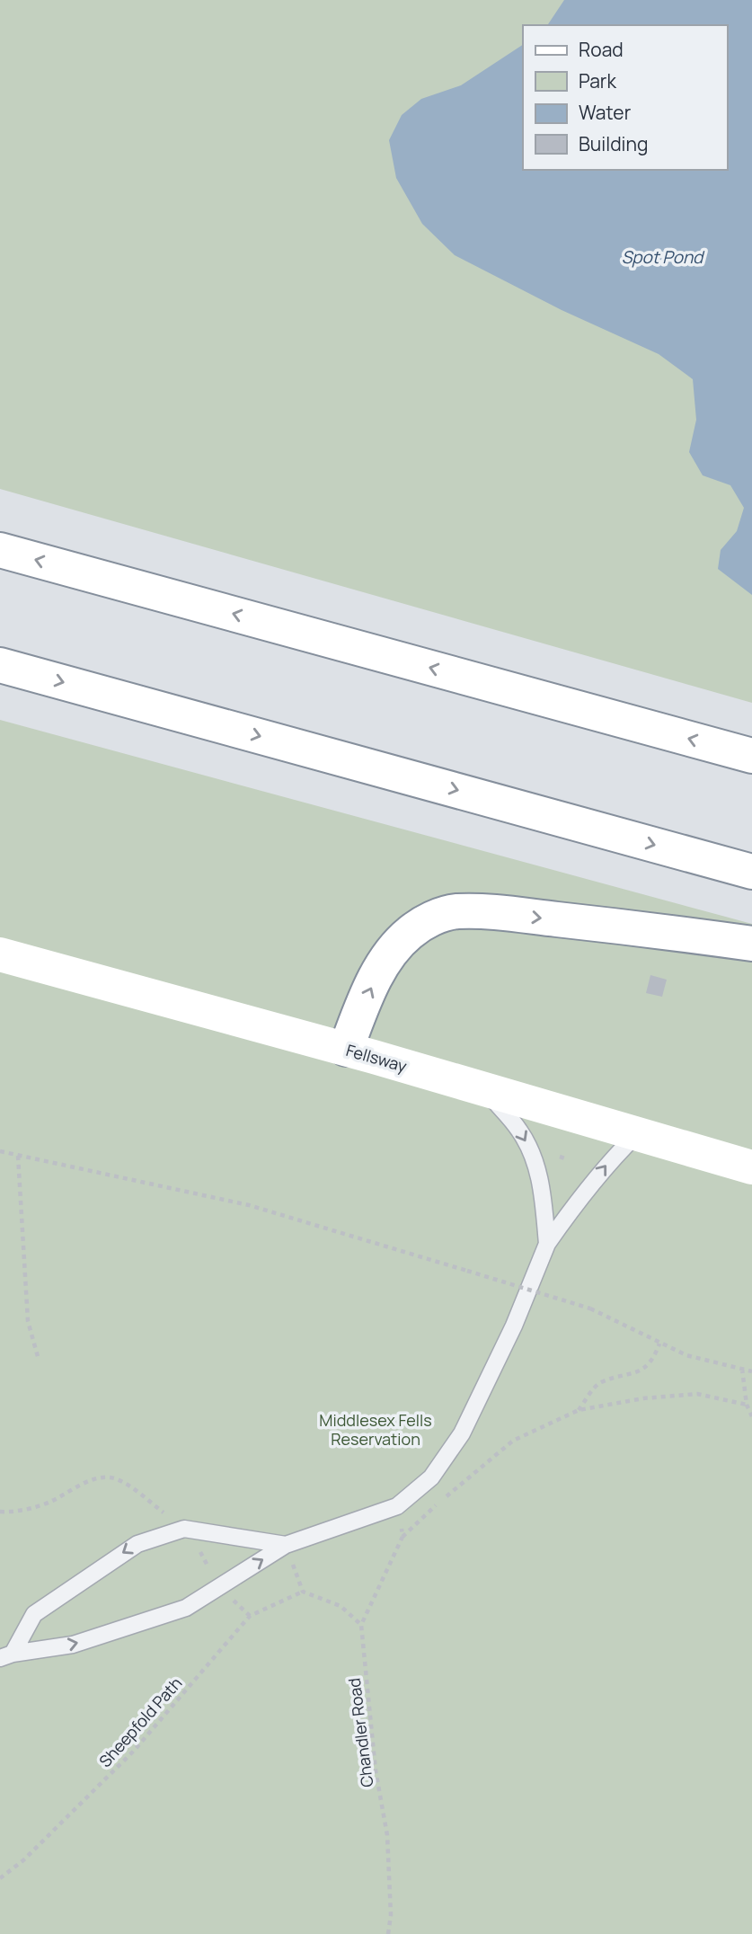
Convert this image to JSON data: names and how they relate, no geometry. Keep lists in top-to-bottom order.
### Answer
{
  "streets": {
    "main road": ["Fellsway"],
    "path": ["Sheepfold Path", "Chandler Road"]
  },
  "crossings": [
    ["Sheepfold Path", "Chandler Road"]
  ],
  "water": ["Spot Pond"],
  "parks": ["Middlesex Fells Reservation"],
  "legend": [
    "Road",
    "Park",
    "Water",
    "Building"
  ]
}
